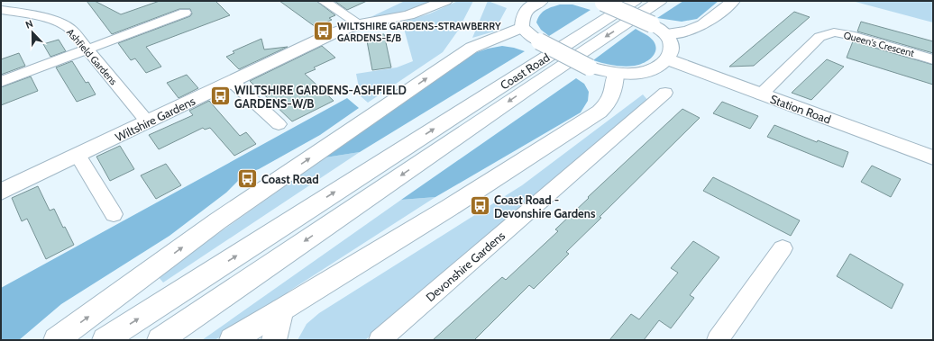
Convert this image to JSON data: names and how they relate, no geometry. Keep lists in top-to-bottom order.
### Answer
{
  "streets": {
    "main road": ["Coast Road", "Station Road", "Wiltshire Gardens"],
    "street": ["Queen's Crescent", "Ashfield Gardens", "Devonshire Gardens"]
  },
  "crossings": [
    ["Queen's Crescent", "Station Road"],
    ["Ashfield Gardens", "Wiltshire Gardens"]
  ],
  "places": {
    "bus stop": [
      "WILTSHIRE GARDENS-STRAWBERRY GARDENS-E/B",
      "WILTSHIRE GARDENS-ASHFIELD GARDENS-W/B",
      "Coast Road",
      "Coast Road - Devonshire Gardens"
    ]
  },
  "north": "top"
}
